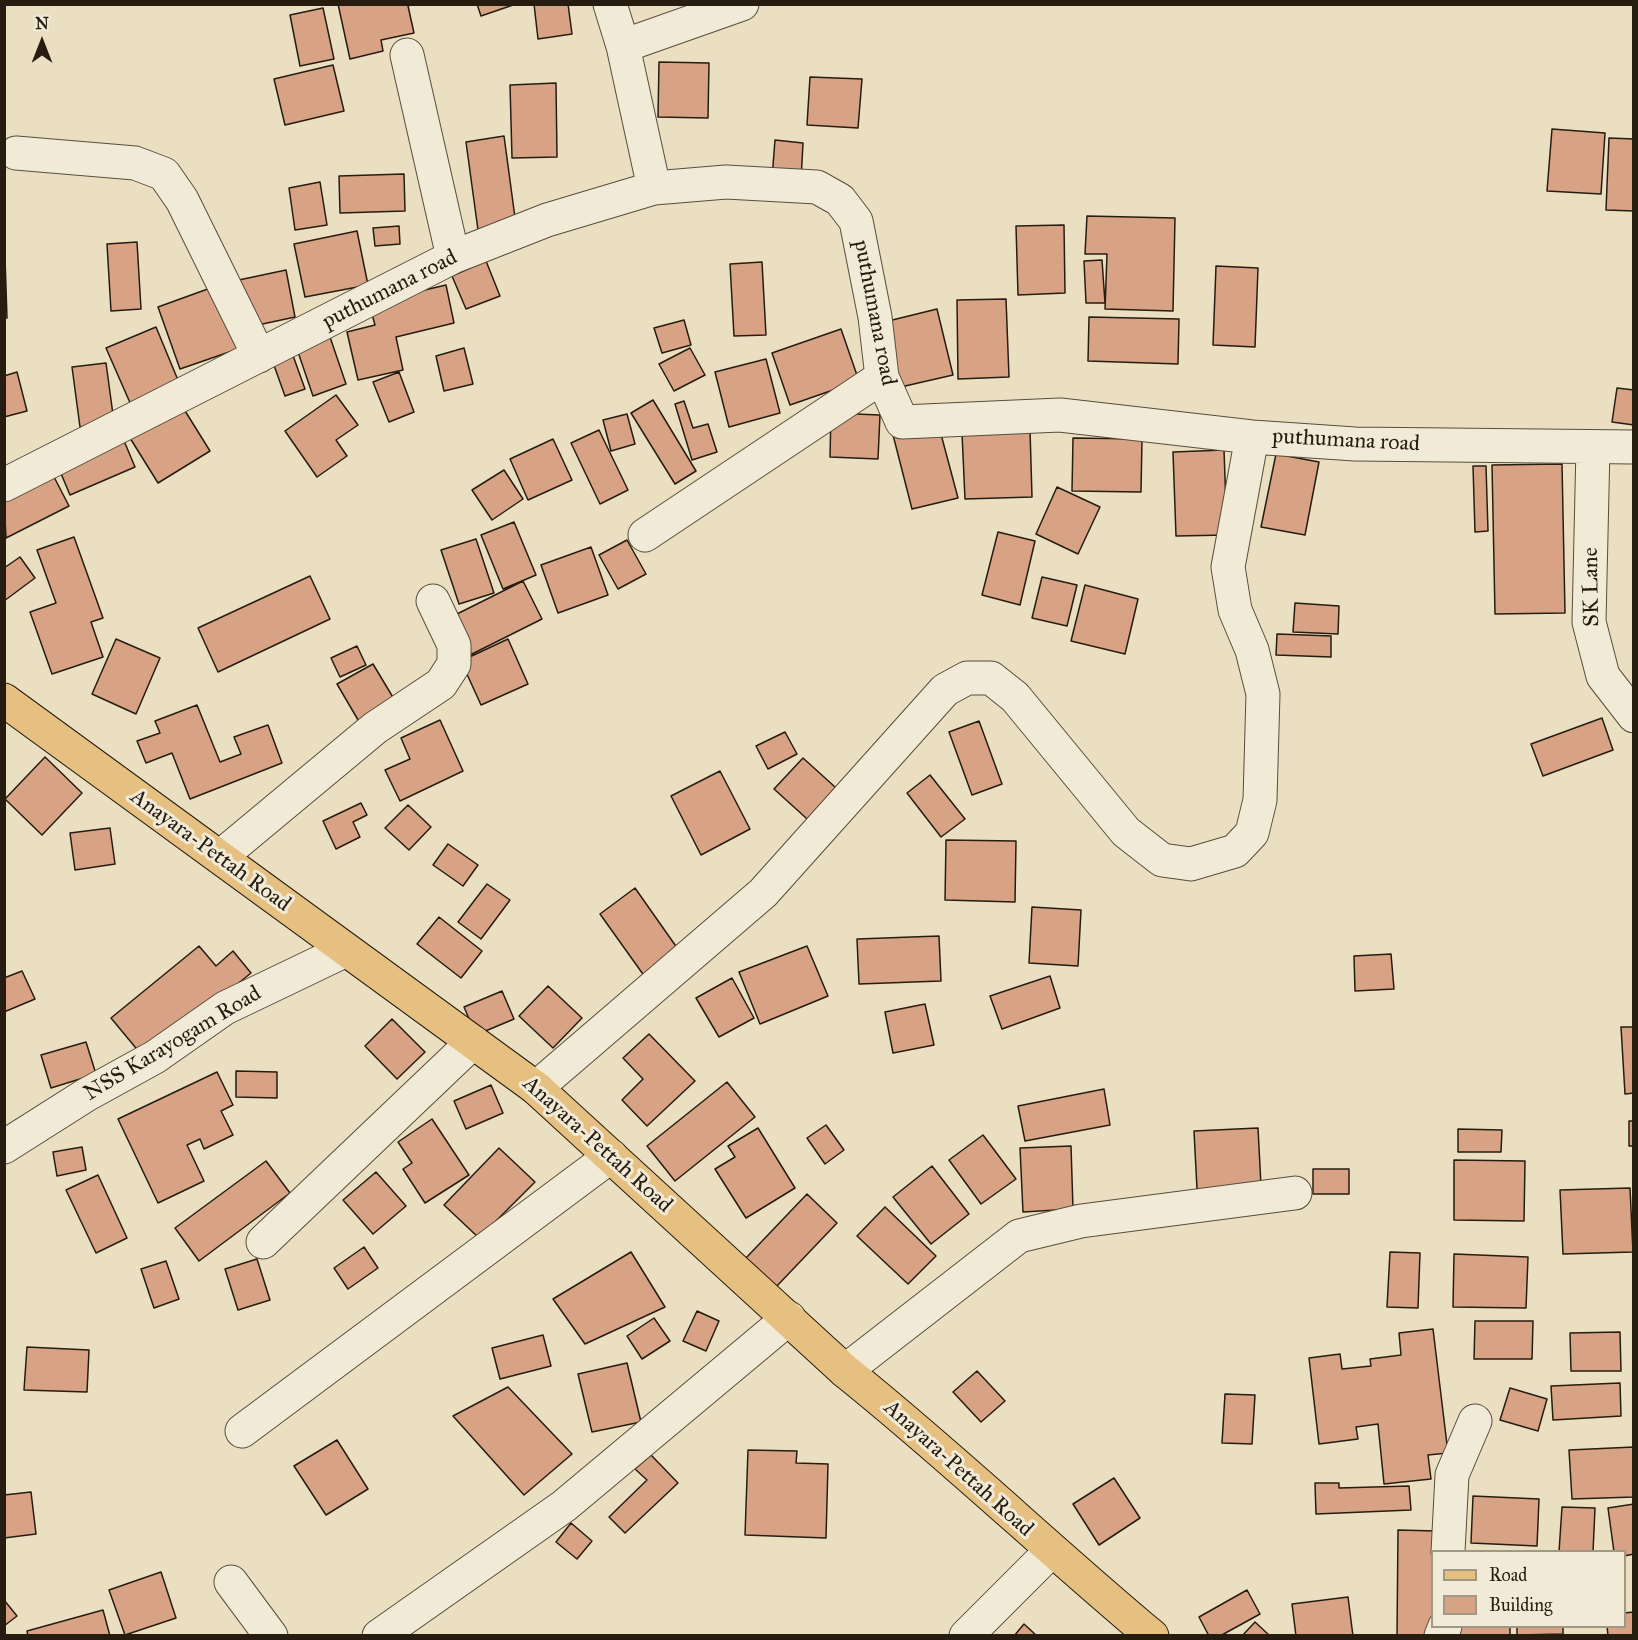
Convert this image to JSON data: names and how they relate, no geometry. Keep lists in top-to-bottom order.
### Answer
{
  "streets": {
    "main road": ["Anayara-Pettah Road"],
    "street": ["puthumana road", "SK Lane", "NSS Karayogam Road"]
  },
  "crossings": [
    ["puthumana road", "SK Lane"],
    ["Anayara-Pettah Road", "NSS Karayogam Road"]
  ],
  "legend": ["Road", "Building"],
  "north": "top"
}
